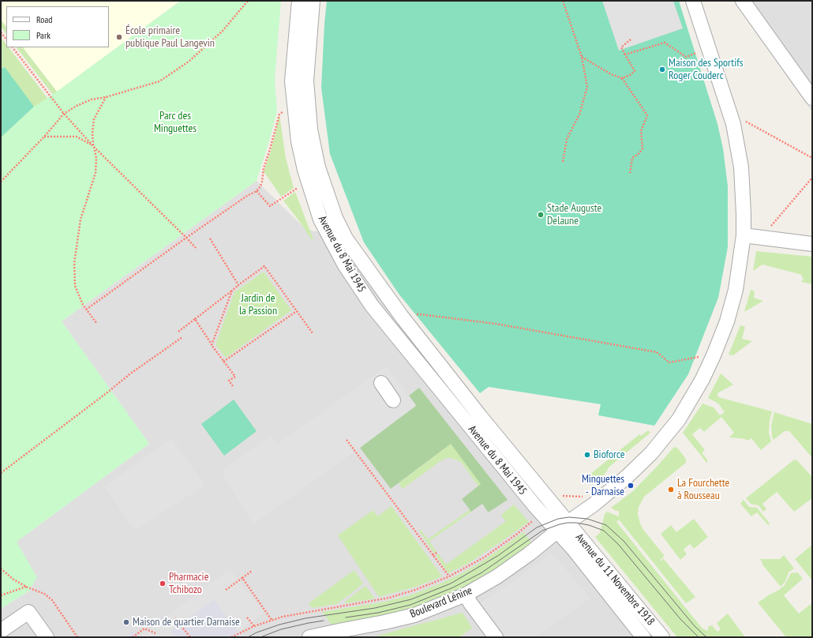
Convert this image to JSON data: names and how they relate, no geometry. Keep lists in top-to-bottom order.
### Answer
{
  "streets": {
    "street": ["Avenue du 8 Mai 1945", "Avenue du 11 Novembre 1918", "Boulevard Lénine"]
  },
  "crossings": [
    ["Avenue du 8 Mai 1945", "Avenue du 11 Novembre 1918"],
    ["Avenue du 8 Mai 1945", "Boulevard Lénine"],
    ["Avenue du 11 Novembre 1918", "Boulevard Lénine"]
  ],
  "parks": ["Parc des Minguettes", "Jardin de la Passion"],
  "places": [
    "École primaire publique Paul Langevin",
    "Maison des Sportifs Roger Couderc",
    "Stade Auguste Delaune",
    "Bioforce",
    "Minguettes - Darnaise",
    "La Fourchette à Rousseau",
    "Pharmacie Tchibozo",
    "Maison de quartier Darnaise"
  ],
  "legend": ["Road", "Park"]
}
